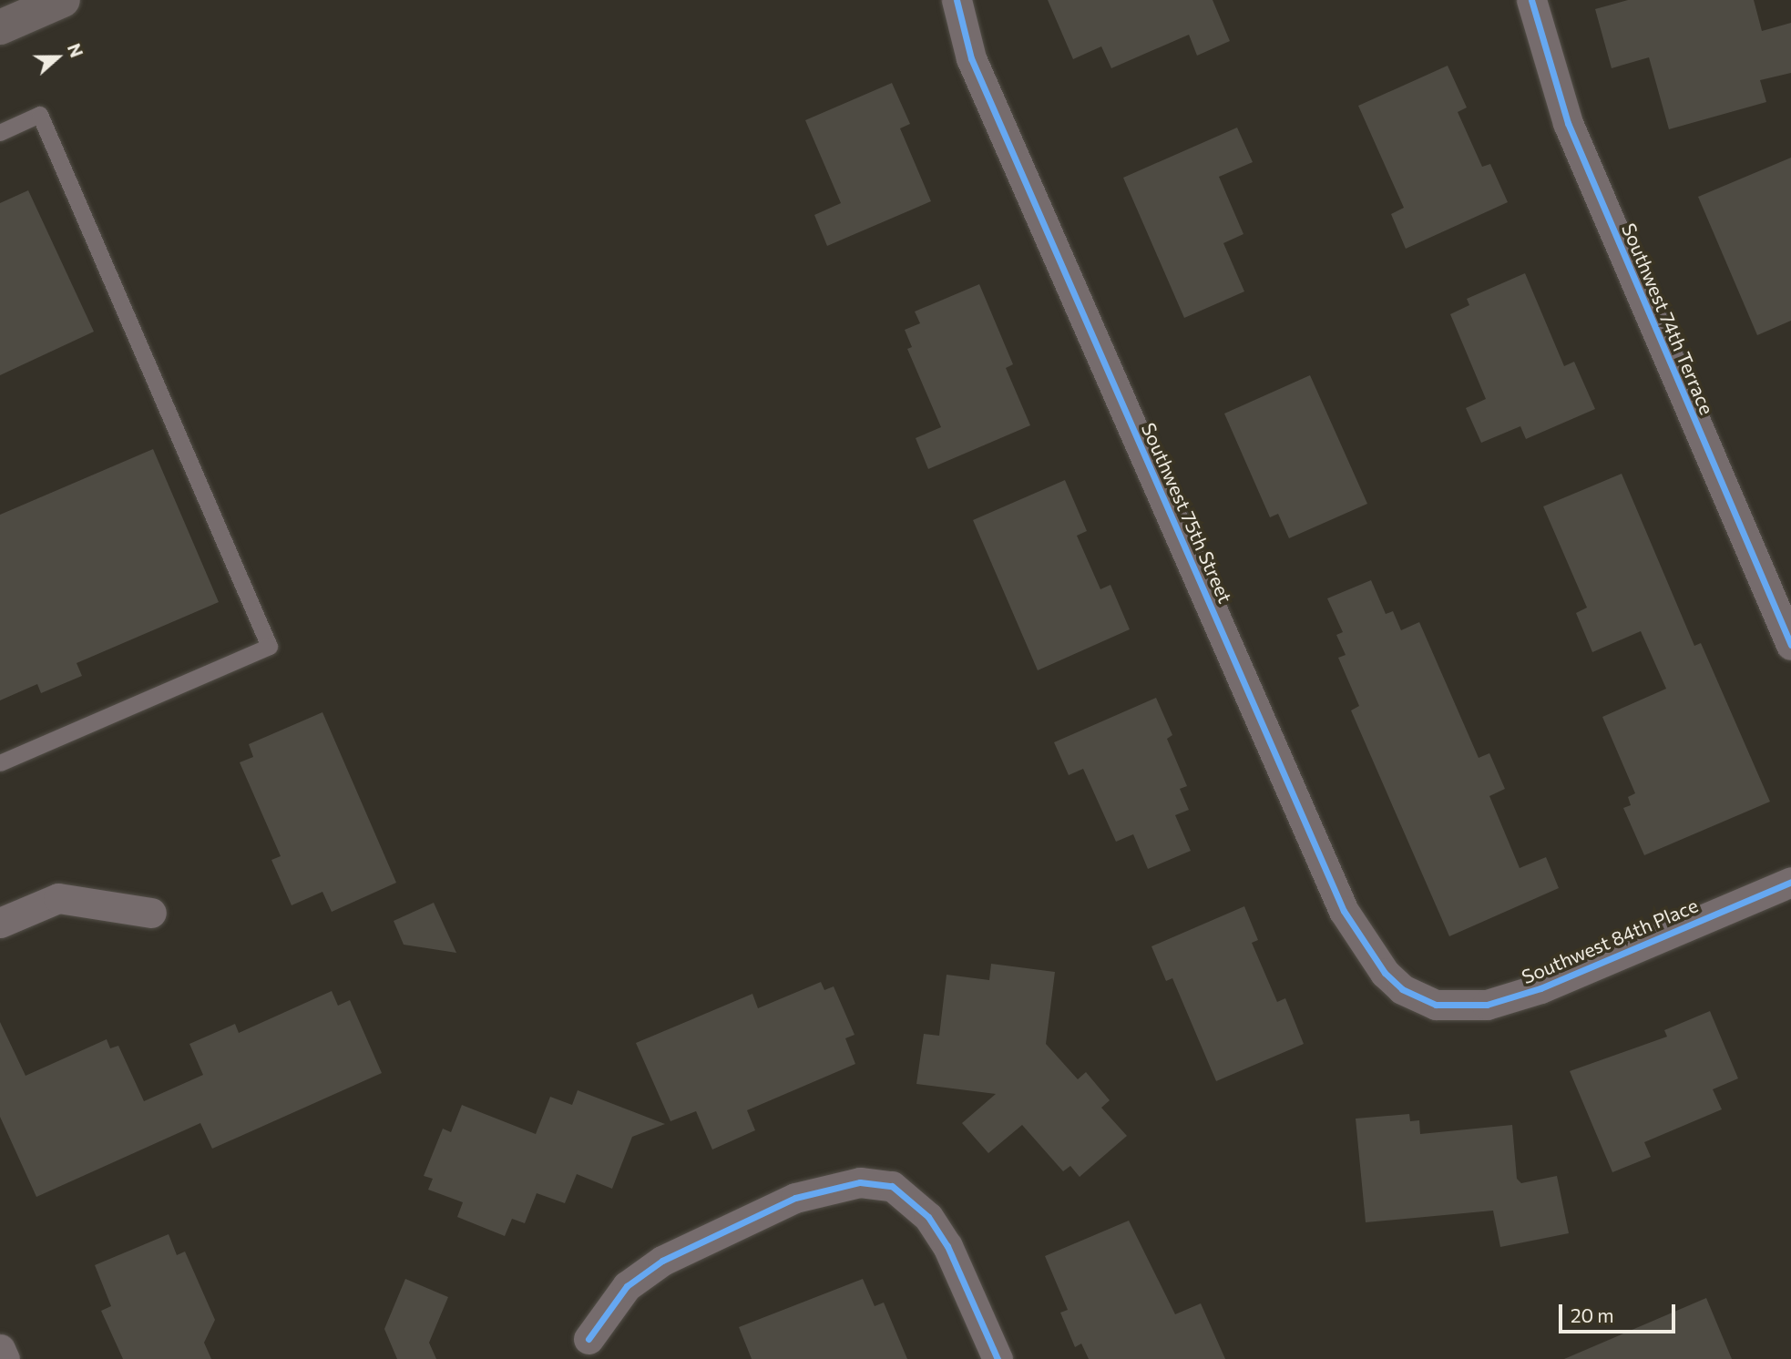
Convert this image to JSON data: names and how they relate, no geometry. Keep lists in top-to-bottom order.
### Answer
{
  "streets": {
    "street": ["Southwest 74th Terrace", "Southwest 75th Street", "Southwest 84th Place"]
  },
  "crossings": [
    ["Southwest 75th Street", "Southwest 84th Place"]
  ],
  "scale_bar": "20 m",
  "north": "right"
}
